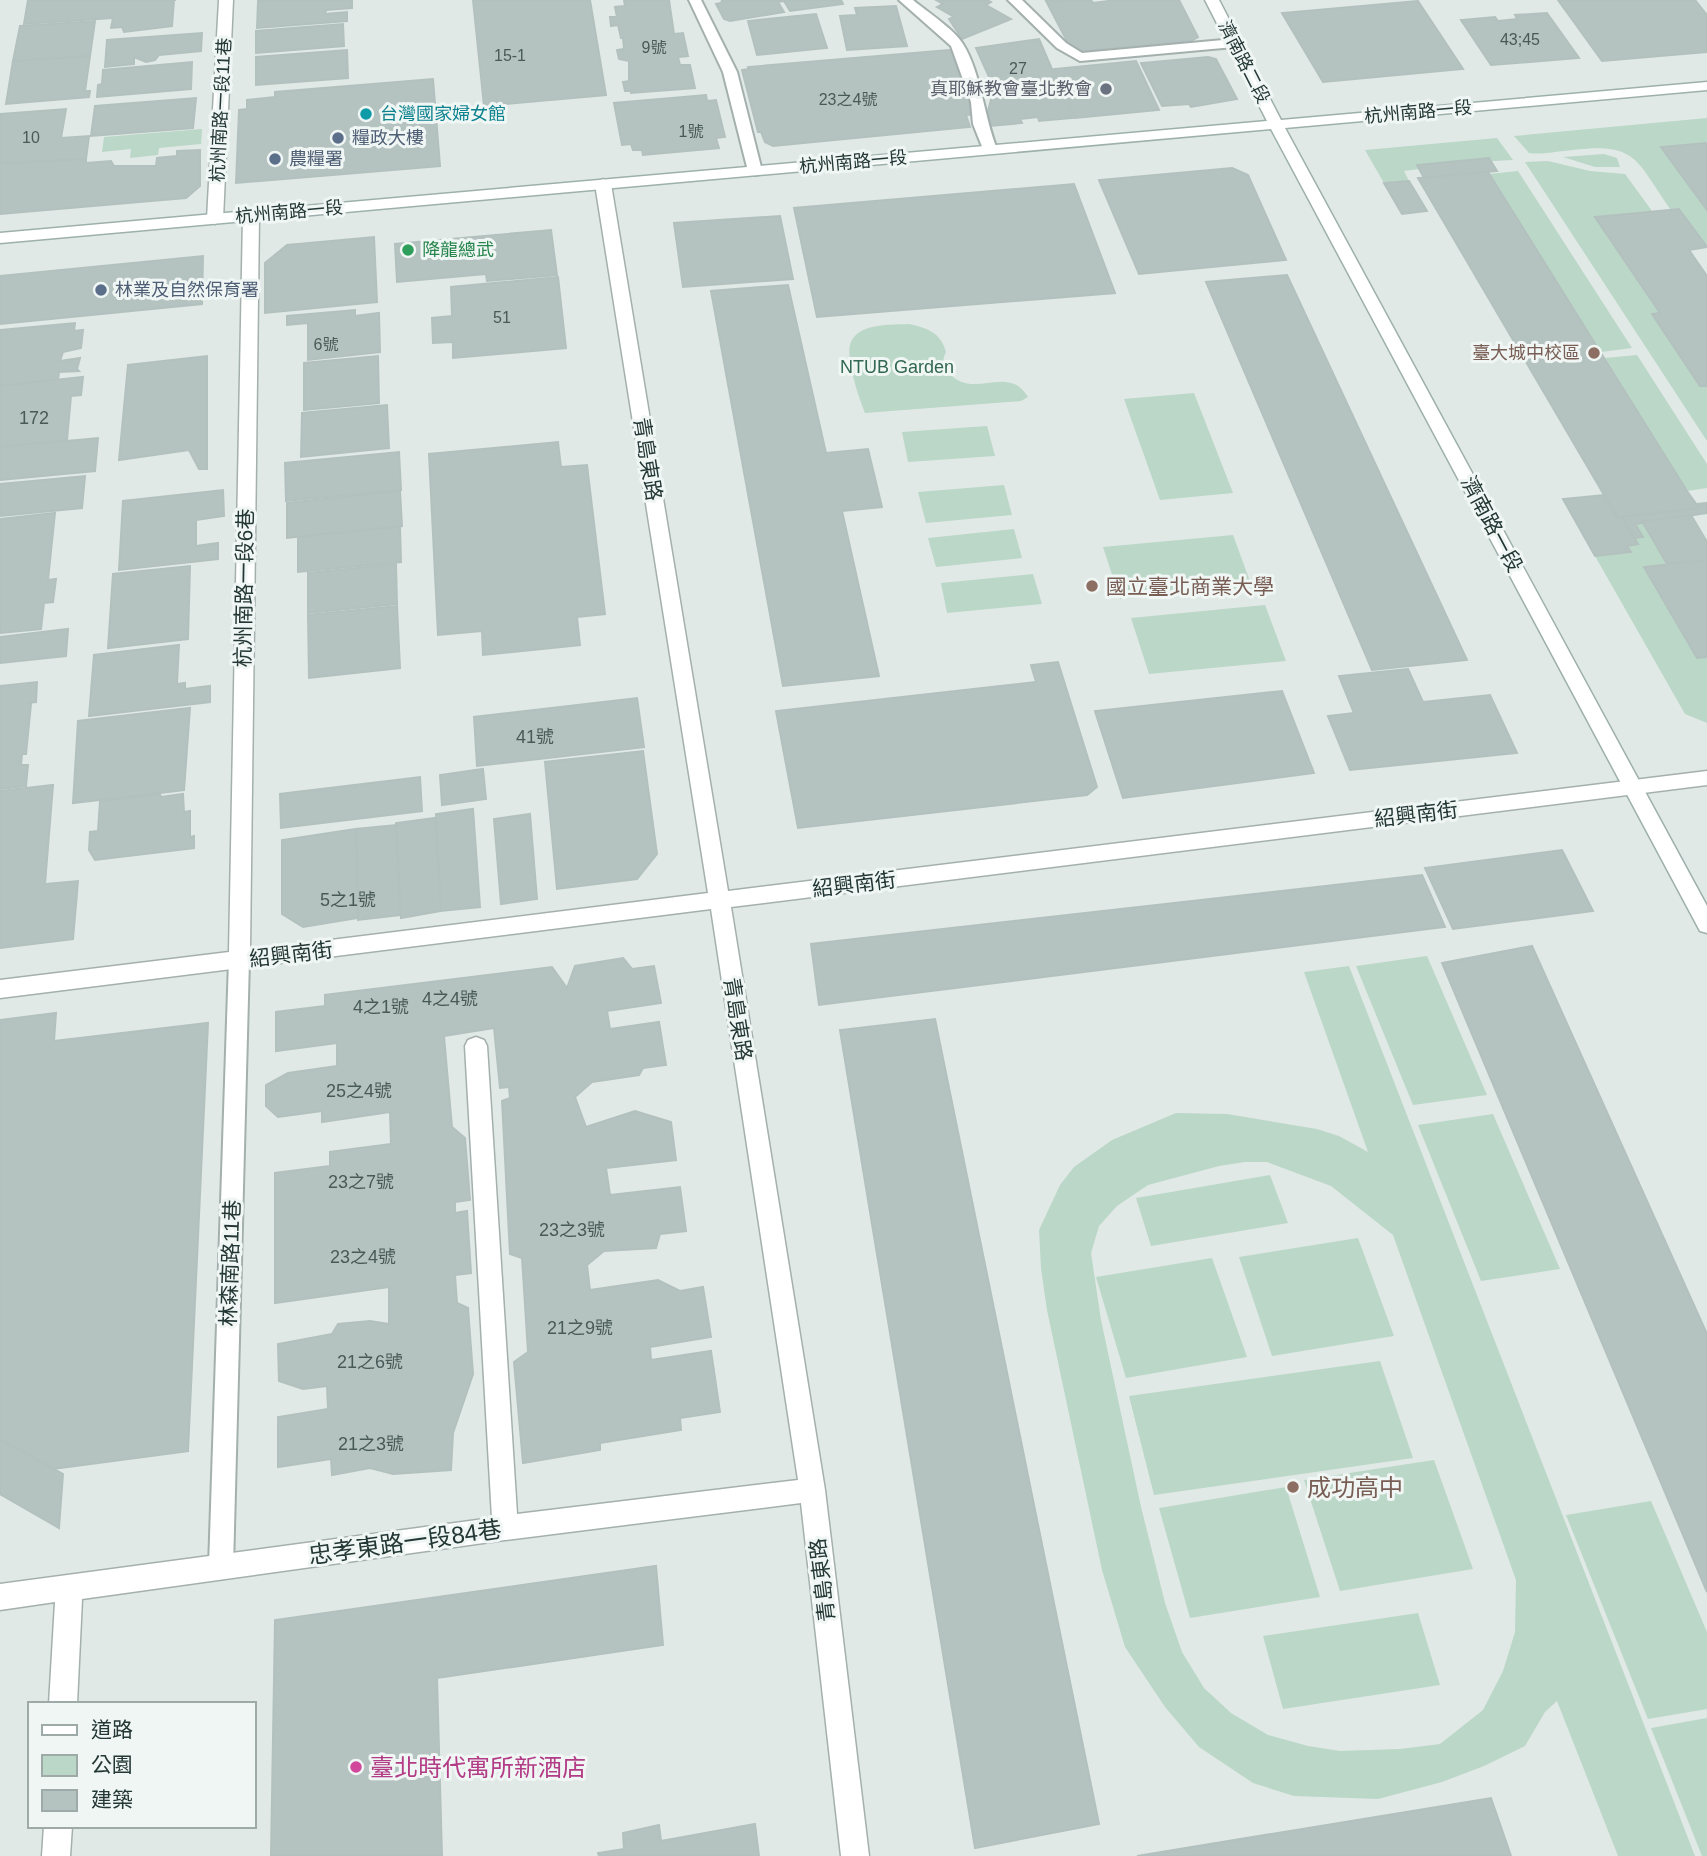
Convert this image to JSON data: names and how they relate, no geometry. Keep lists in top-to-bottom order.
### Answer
{
  "streets": {
    "street": [
      "濟南路二段",
      "杭州南路一段11巷",
      "杭州南路一段",
      "青島東路",
      "濟南路一段",
      "杭州南路一段6巷",
      "紹興南街",
      "忠孝東路一段84巷"
    ],
    "lane": ["林森南路11巷"]
  },
  "crossings": [
    ["濟南路二段", "杭州南路一段"],
    ["濟南路二段", "濟南路一段"],
    ["杭州南路一段11巷", "杭州南路一段"],
    ["杭州南路一段", "青島東路"],
    ["杭州南路一段", "濟南路一段"],
    ["杭州南路一段", "杭州南路一段6巷"],
    ["青島東路", "紹興南街"],
    ["青島東路", "忠孝東路一段84巷"],
    ["濟南路一段", "紹興南街"],
    ["杭州南路一段6巷", "紹興南街"],
    ["杭州南路一段6巷", "林森南路11巷"],
    ["紹興南街", "林森南路11巷"],
    ["林森南路11巷", "忠孝東路一段84巷"]
  ],
  "parks": ["NTUB Garden"],
  "places": [
    "真耶穌教會臺北教會",
    "台灣國家婦女館",
    "糧政大樓",
    "農糧署",
    "降龍總武",
    "林業及自然保育署",
    "臺大城中校區",
    "國立臺北商業大學",
    "成功高中",
    "臺北時代寓所新酒店"
  ],
  "house_numbers": [
    "43;45",
    "9號",
    "15-1",
    "27",
    "23之4號",
    "1號",
    "10",
    "51",
    "6號",
    "172",
    "41號",
    "5之1號",
    "4之4號",
    "4之1號",
    "25之4號",
    "23之7號",
    "23之3號",
    "23之4號",
    "21之9號",
    "21之6號",
    "21之3號"
  ],
  "legend": ["道路", "公園", "建築"]
}
